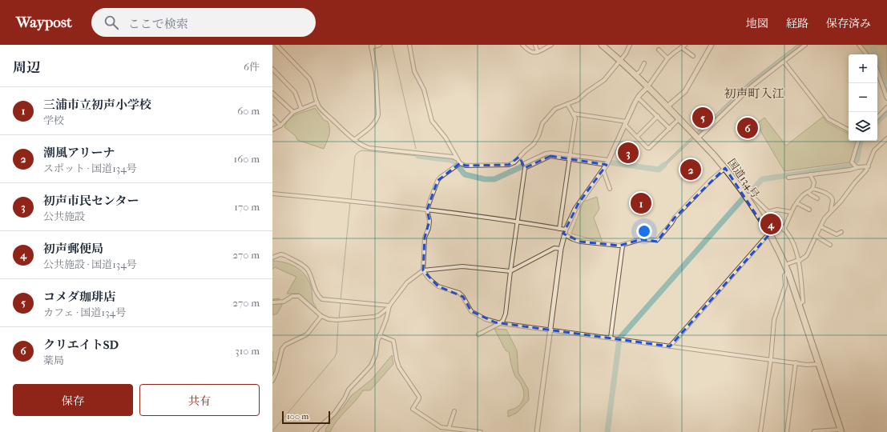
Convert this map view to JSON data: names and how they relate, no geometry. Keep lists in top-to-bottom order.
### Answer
{
  "streets": {
    "highway": ["国道134号"]
  },
  "districts": ["初声町入江"],
  "scale_bar": "100 m",
  "page": {
    "header": "Waypost",
    "search": "ここで検索",
    "nav": ["地図", "経路", "保存済み"],
    "heading": ["周辺", "6件"],
    "map_buttons": ["+", "−"],
    "list": [
      {
        "mark": "1",
        "name": "三浦市立初声小学校",
        "note": "学校",
        "value": "60 m"
      },
      {
        "mark": "2",
        "name": "潮風アリーナ",
        "note": "スポット · 国道134号",
        "value": "160 m"
      },
      {
        "mark": "3",
        "name": "初声市民センター",
        "note": "公共施設",
        "value": "170 m"
      },
      {
        "mark": "4",
        "name": "初声郵便局",
        "note": "公共施設 · 国道134号",
        "value": "270 m"
      },
      {
        "mark": "5",
        "name": "コメダ珈琲店",
        "note": "カフェ · 国道134号",
        "value": "270 m"
      },
      {
        "mark": "6",
        "name": "クリエイトSD",
        "note": "薬局",
        "value": "310 m"
      }
    ],
    "pins": [
      "5",
      "6",
      "3",
      "2",
      "1",
      "4"
    ],
    "buttons": ["保存", "共有"],
    "scale": "100 m"
  }
}
